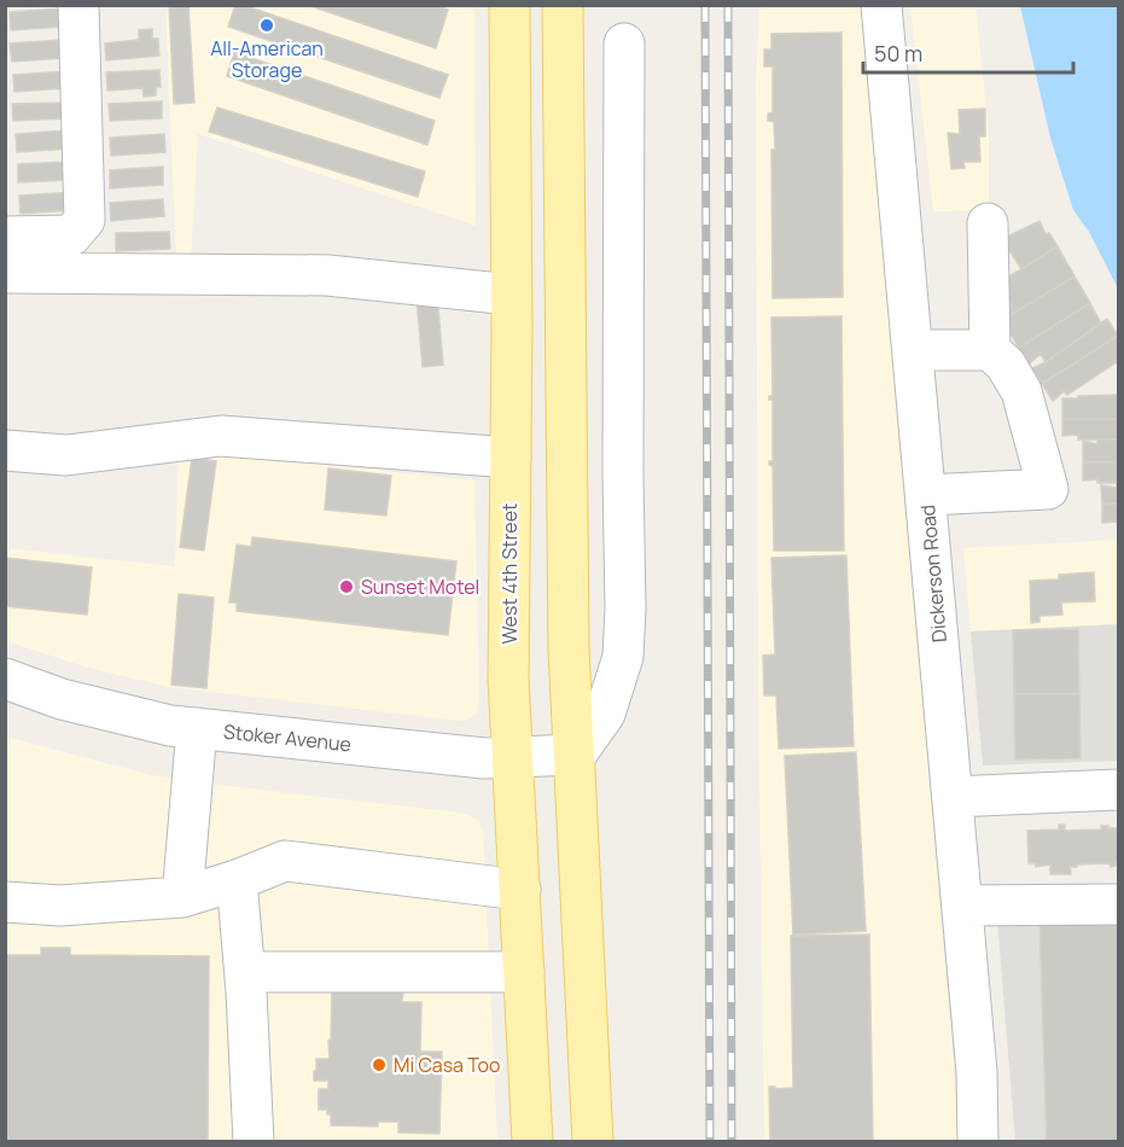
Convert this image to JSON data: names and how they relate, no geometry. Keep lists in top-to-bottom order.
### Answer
{
  "streets": {
    "main road": ["West 4th Street"],
    "street": ["Dickerson Road", "Stoker Avenue"]
  },
  "crossings": [
    ["West 4th Street", "Stoker Avenue"]
  ],
  "places": ["All-American Storage", "Sunset Motel", "Mi Casa Too"],
  "scale_bar": "50 m"
}
